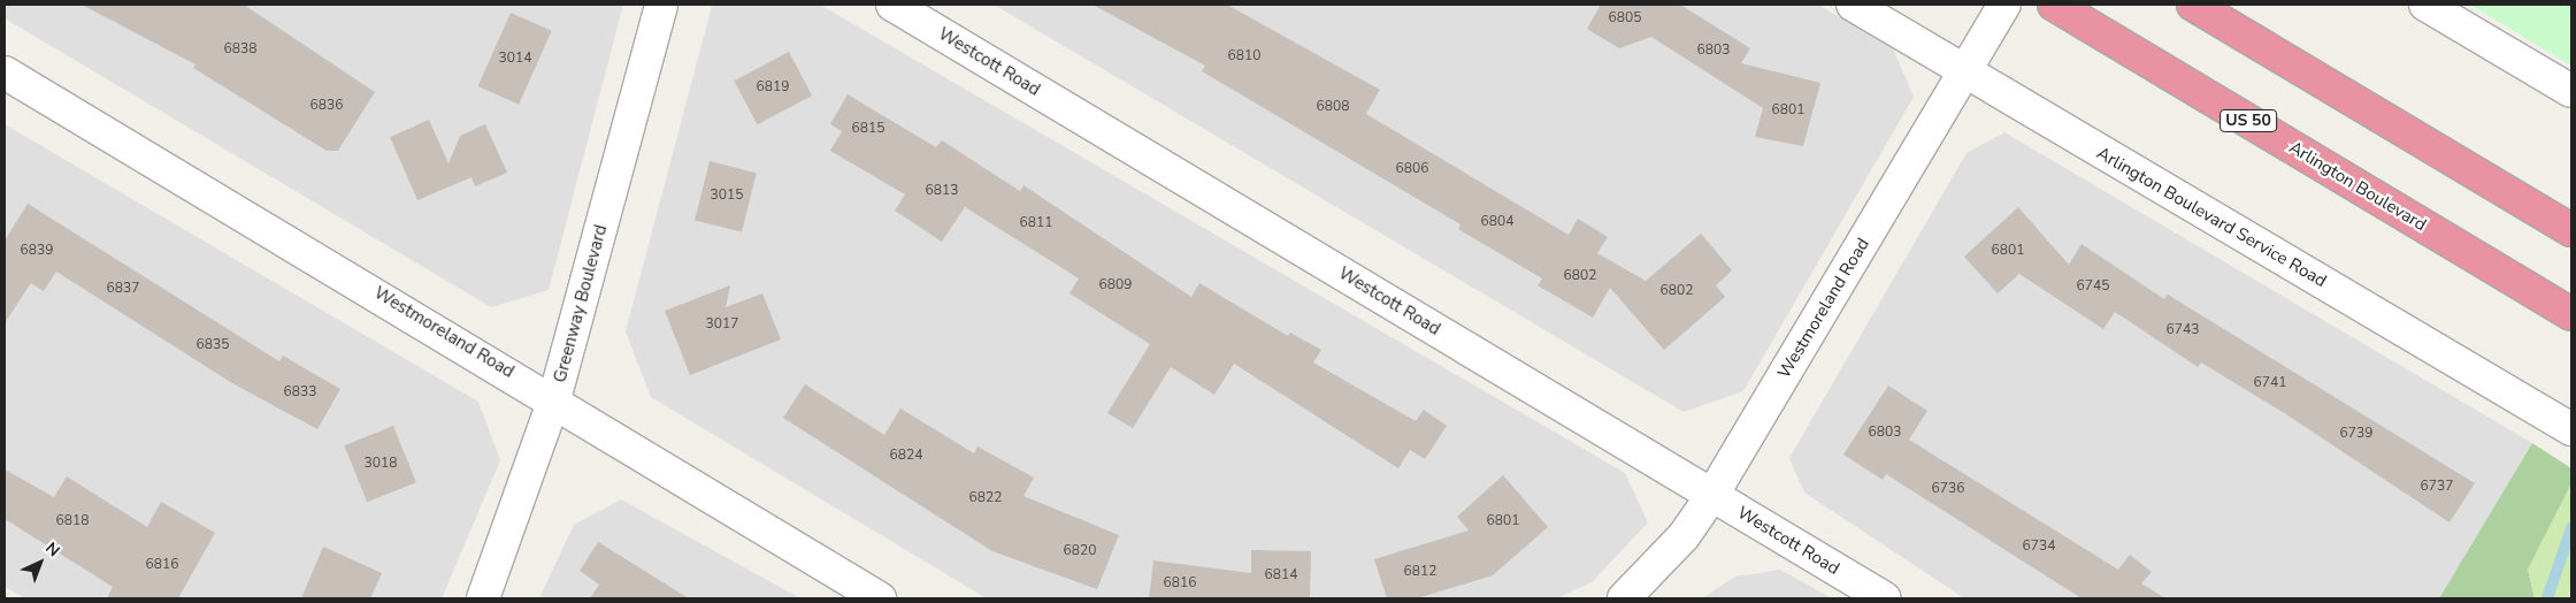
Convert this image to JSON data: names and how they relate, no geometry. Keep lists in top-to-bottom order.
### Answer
{
  "streets": {
    "highway": ["US 50", "Arlington Boulevard"],
    "street": [
      "Westcott Road",
      "Arlington Boulevard Service Road",
      "Greenway Boulevard",
      "Westmoreland Road"
    ]
  },
  "crossings": [
    ["Westcott Road", "Westmoreland Road"],
    ["Arlington Boulevard Service Road", "Westmoreland Road"],
    ["Greenway Boulevard", "Westmoreland Road"]
  ],
  "house_numbers": [
    "6805",
    "6838",
    "6803",
    "6810",
    "3014",
    "6819",
    "6836",
    "6808",
    "6801",
    "6815",
    "6806",
    "6813",
    "3015",
    "6804",
    "6811",
    "6839",
    "6801",
    "6802",
    "6809",
    "6745",
    "6837",
    "6802",
    "3017",
    "6743",
    "6835",
    "6741",
    "6833",
    "6803",
    "6739",
    "6824",
    "3018",
    "6737",
    "6736",
    "6822",
    "6818",
    "6801",
    "6734",
    "6820",
    "6816",
    "6812",
    "6814",
    "6816"
  ],
  "north": "top right"
}
